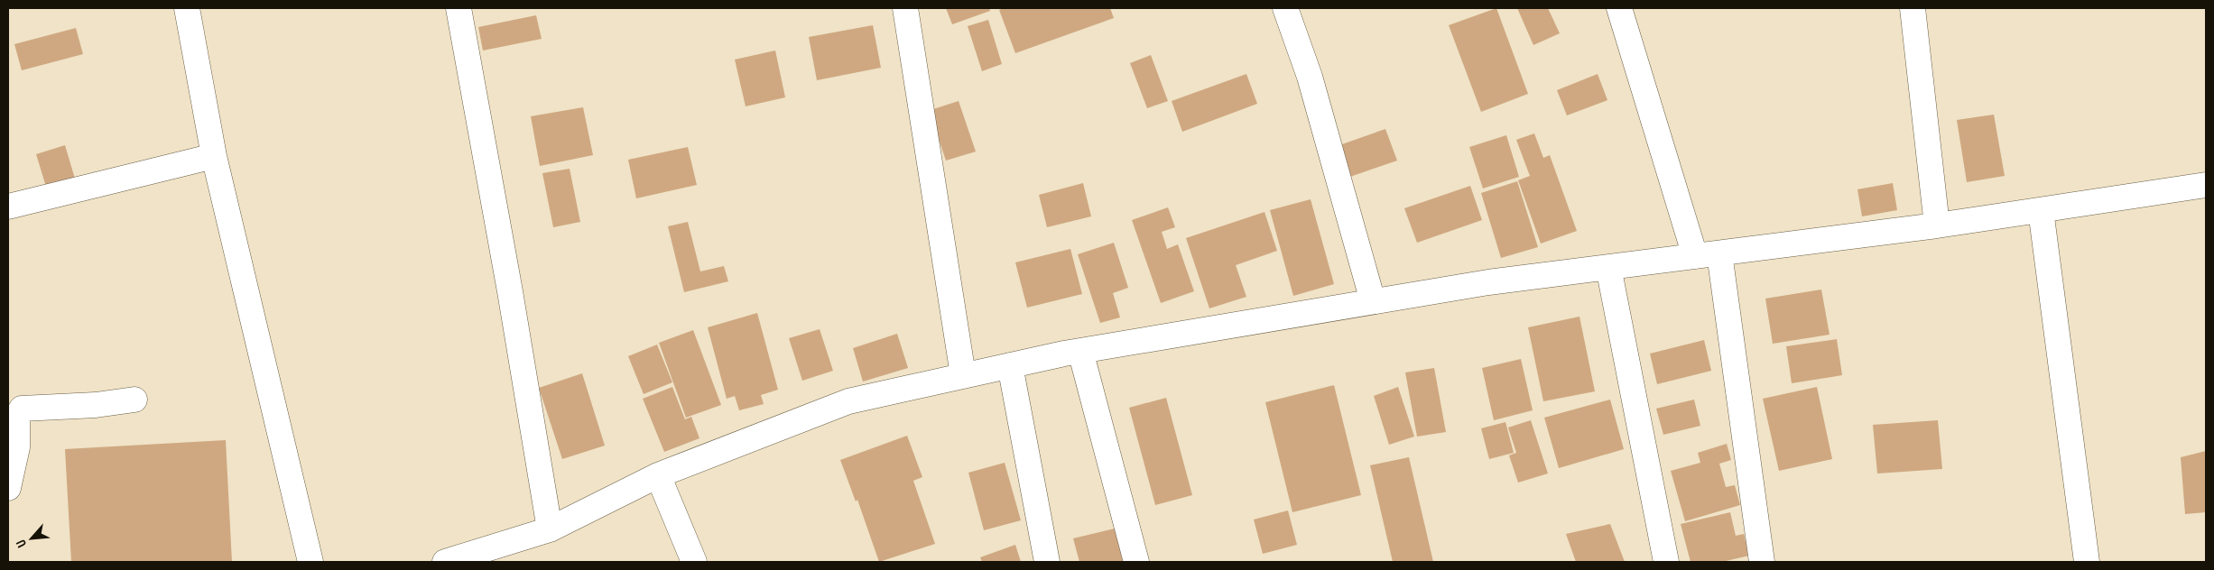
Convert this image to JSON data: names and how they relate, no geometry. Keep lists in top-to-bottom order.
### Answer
{
  "north": "bottom left"
}
